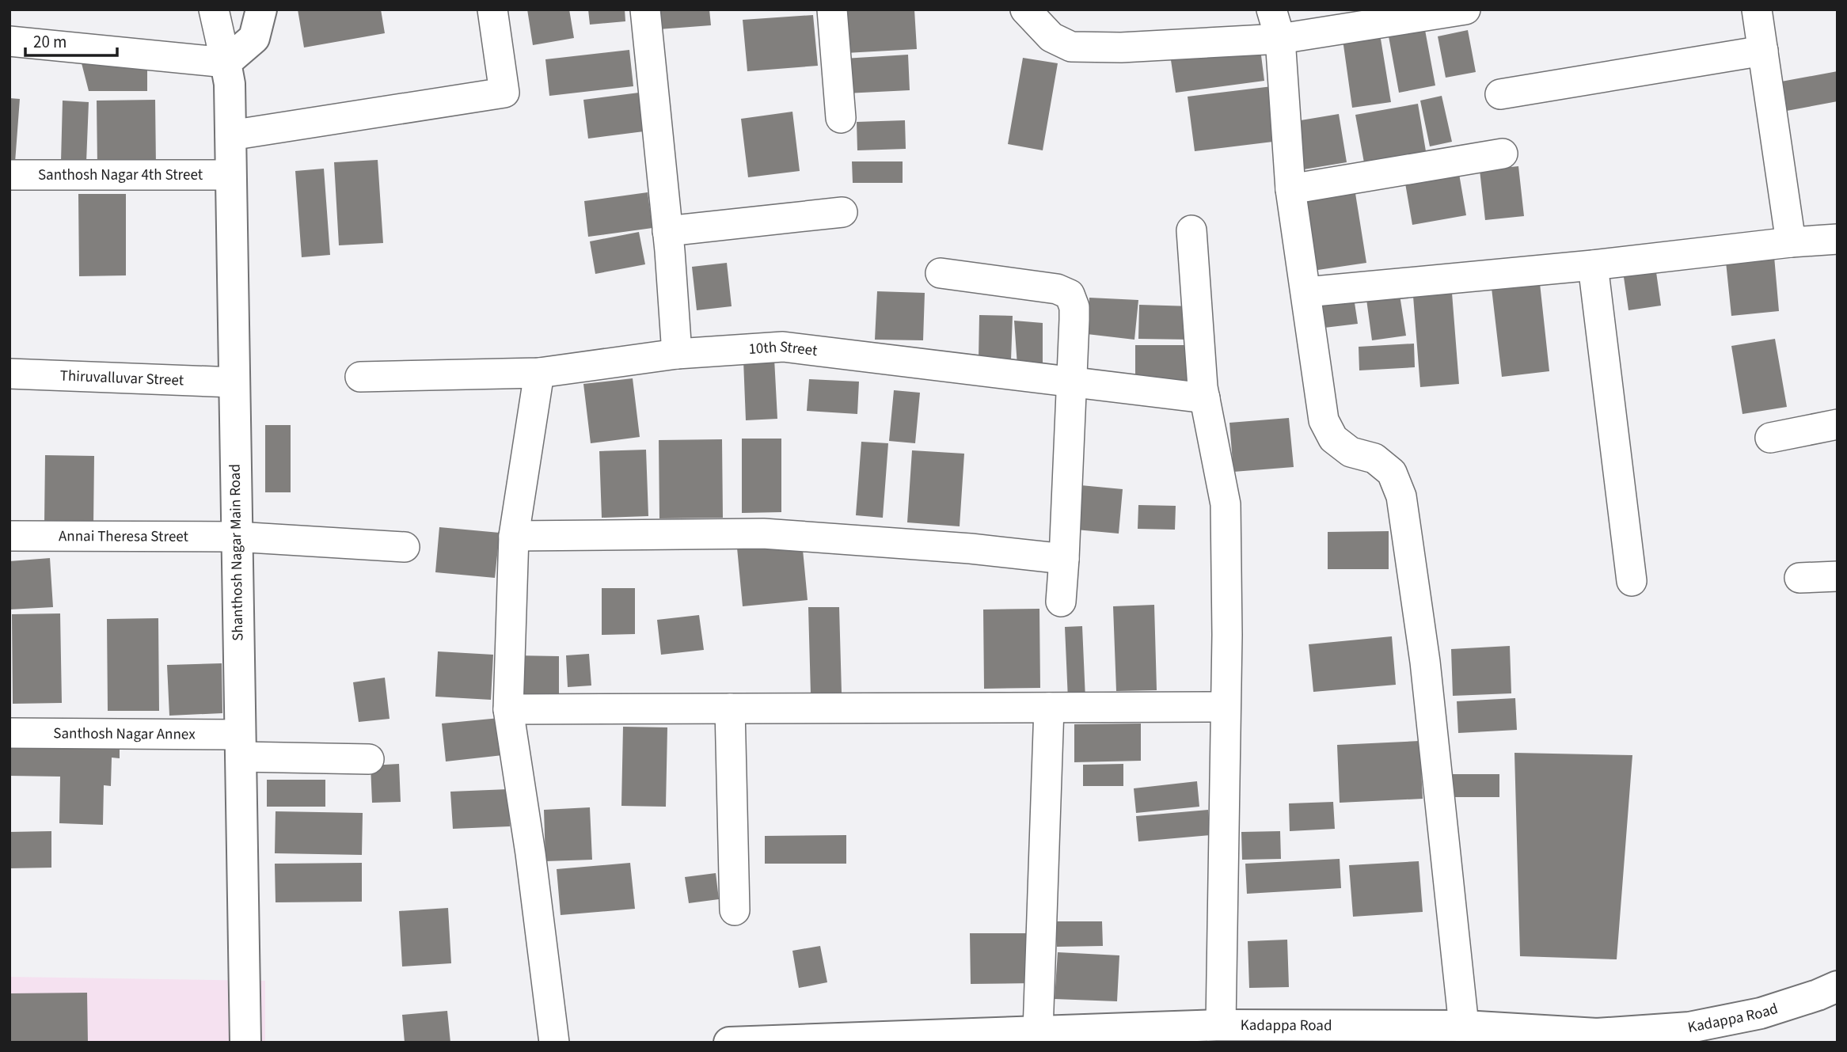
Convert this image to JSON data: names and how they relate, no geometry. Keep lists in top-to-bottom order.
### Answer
{
  "streets": {
    "main road": ["Shanthosh Nagar Main Road", "Kadappa Road"],
    "street": [
      "Santhosh Nagar 4th Street",
      "10th Street",
      "Thiruvalluvar Street",
      "Annai Theresa Street",
      "Santhosh Nagar Annex"
    ]
  },
  "crossings": [
    ["Santhosh Nagar 4th Street", "Shanthosh Nagar Main Road"],
    ["Thiruvalluvar Street", "Shanthosh Nagar Main Road"],
    ["Annai Theresa Street", "Shanthosh Nagar Main Road"],
    ["Shanthosh Nagar Main Road", "Santhosh Nagar Annex"]
  ],
  "scale_bar": "20 m"
}
